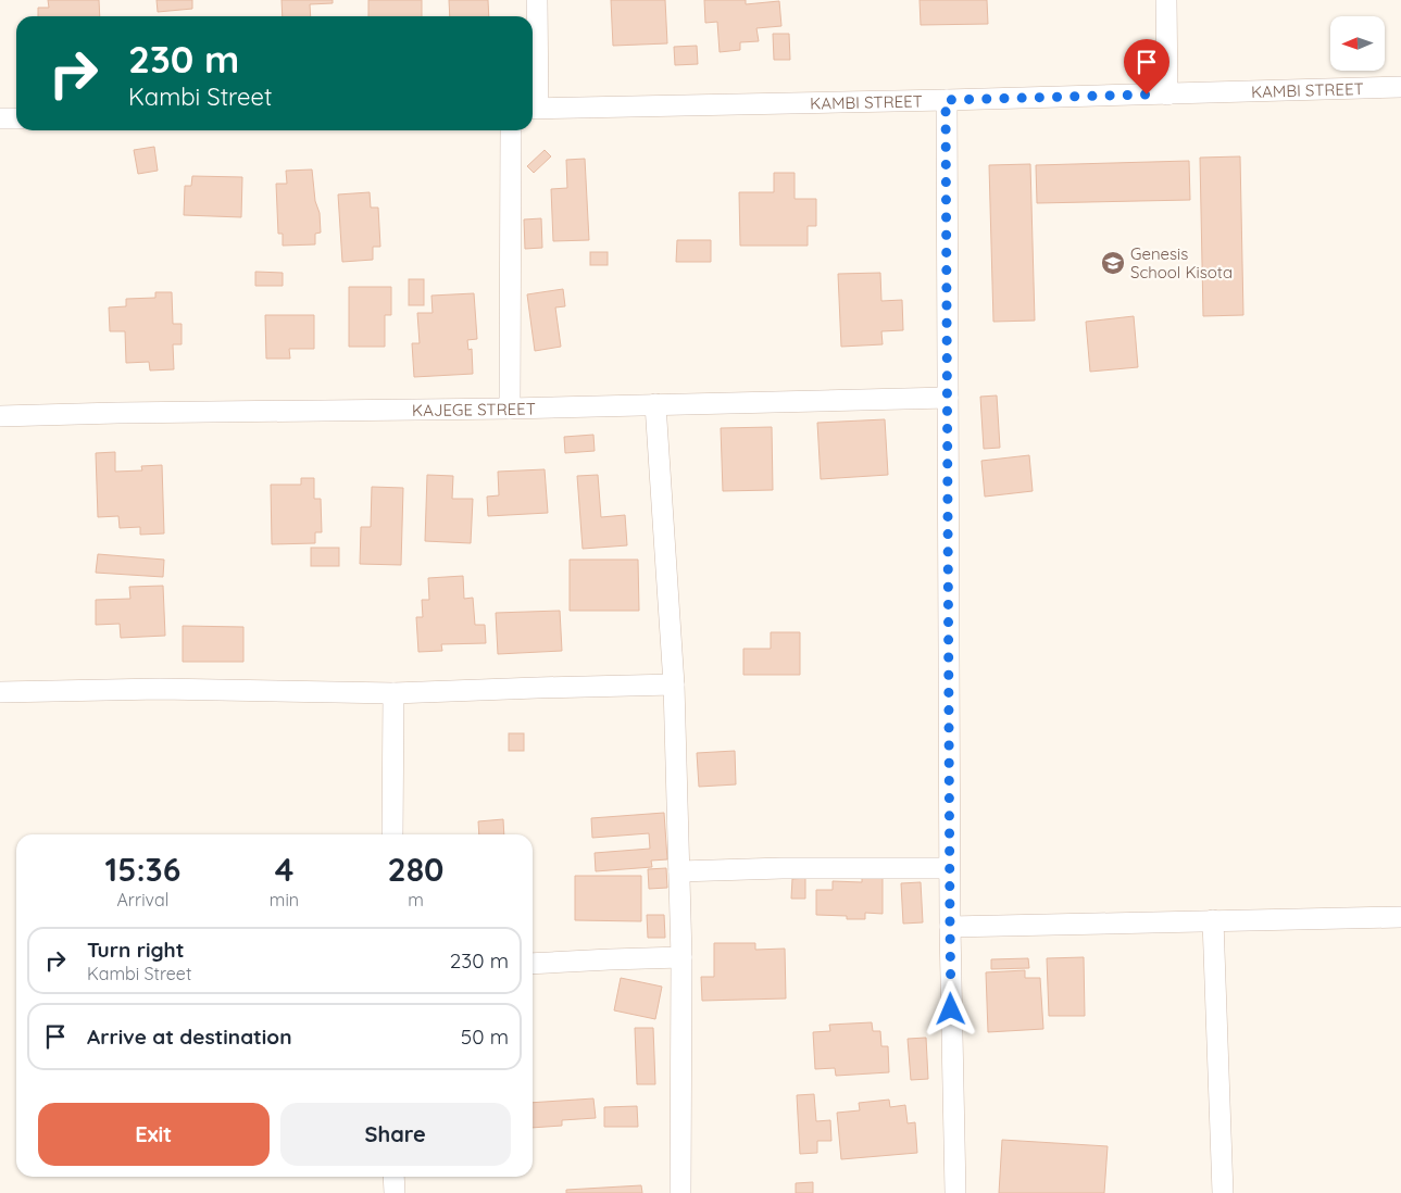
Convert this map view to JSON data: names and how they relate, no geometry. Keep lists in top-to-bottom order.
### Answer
{
  "streets": {
    "street": ["KAMBI STREET", "KAJEGE STREET"]
  },
  "places": {
    "school or university": ["Genesis School Kisota"]
  },
  "north": "left",
  "page": {
    "turn": ["230 m", "Kambi Street"],
    "eta": [
      "15:36",
      "Arrival",
      "4",
      "min",
      "280",
      "m"
    ],
    "list": [
      {
        "name": "Turn right",
        "note": "Kambi Street",
        "value": "230 m"
      },
      {
        "name": "Arrive at destination",
        "value": "50 m"
      }
    ],
    "buttons": ["Exit", "Share"]
  }
}
